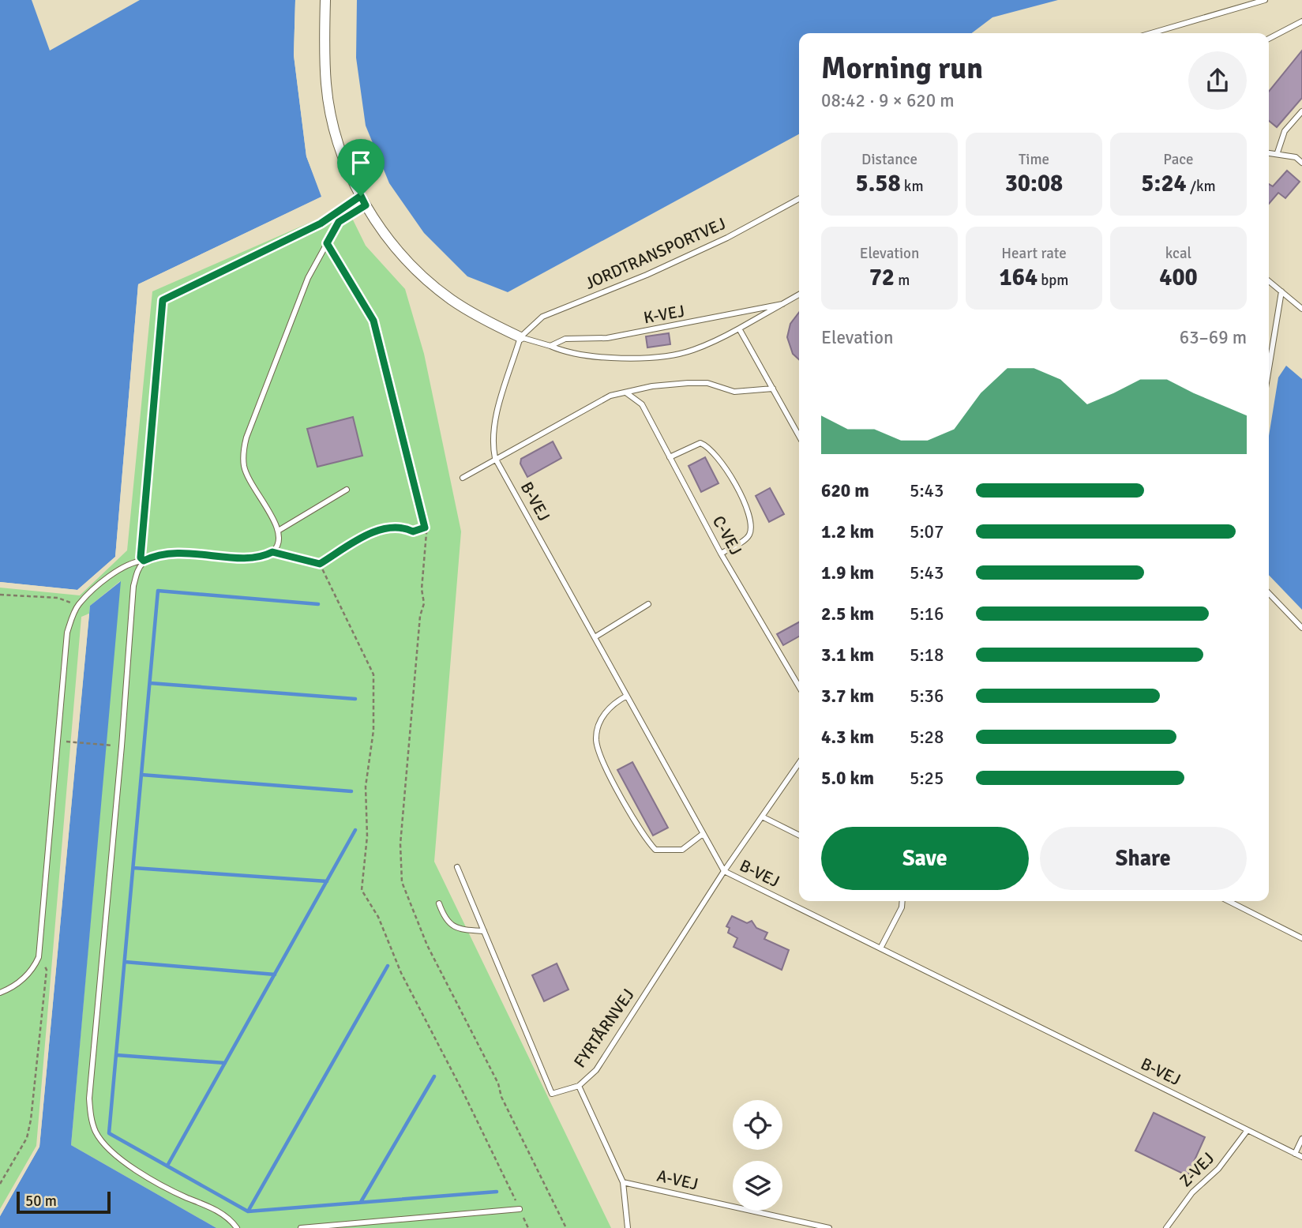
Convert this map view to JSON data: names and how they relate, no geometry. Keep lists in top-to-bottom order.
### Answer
{
  "streets": {
    "lane": [
      "JORDTRANSPORTVEJ",
      "K-VEJ",
      "B-VEJ",
      "C-VEJ",
      "FYRTÅRNVEJ",
      "Z-VEJ",
      "A-VEJ"
    ]
  },
  "crossings": [
    ["JORDTRANSPORTVEJ", "K-VEJ"],
    ["B-VEJ", "FYRTÅRNVEJ"],
    ["B-VEJ", "Z-VEJ"]
  ],
  "scale_bar": "50 m",
  "page": {
    "heading": ["Morning run", "08:42 · 9 × 620 m"],
    "stats": [
      ["Distance", "5.58 km"],
      ["Time", "30:08"],
      ["Pace", "5:24 /km"],
      ["Elevation", "72 m"],
      ["Heart rate", "164 bpm"],
      ["kcal", "400"]
    ],
    "chart": ["Elevation", "63–69 m"],
    "list": [
      {
        "name": "620 m",
        "note": "5:43"
      },
      {
        "name": "1.2 km",
        "note": "5:07"
      },
      {
        "name": "1.9 km",
        "note": "5:43"
      },
      {
        "name": "2.5 km",
        "note": "5:16"
      },
      {
        "name": "3.1 km",
        "note": "5:18"
      },
      {
        "name": "3.7 km",
        "note": "5:36"
      },
      {
        "name": "4.3 km",
        "note": "5:28"
      },
      {
        "name": "5.0 km",
        "note": "5:25"
      }
    ],
    "buttons": ["Save", "Share"],
    "scale": "50 m"
  }
}
